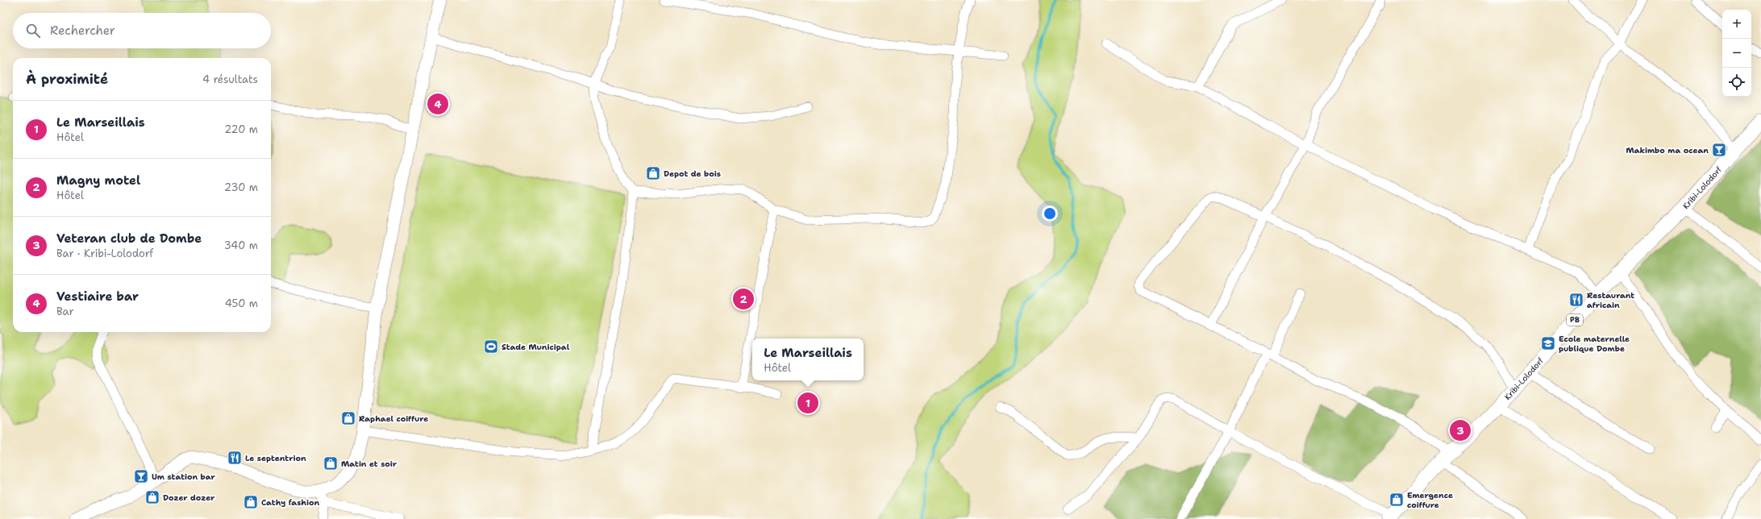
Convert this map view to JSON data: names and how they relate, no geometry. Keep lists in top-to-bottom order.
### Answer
{
  "streets": {
    "main road": ["Kribi-Lolodorf", "P8"]
  },
  "places": {
    "bar": ["Makimbo ma ocean", "Um station bar"],
    "shop": [
      "Depot de bois",
      "Raphael coiffure",
      "Matin et soir",
      "Dozer dozer",
      "Emergence coiffure",
      "Cathy fashion"
    ],
    "restaurant": ["Restaurant africain", "Le septentrion"],
    "school or university": ["Ecole maternelle publique Dombe"],
    "sports": ["Stade Municipal"]
  },
  "page": {
    "map_buttons": ["+", "−"],
    "search": "Rechercher",
    "heading": ["À proximité", "4 résultats"],
    "pins": [
      "4",
      "2",
      "1",
      "3"
    ],
    "list": [
      {
        "mark": "1",
        "name": "Le Marseillais",
        "note": "Hôtel",
        "value": "220 m"
      },
      {
        "mark": "2",
        "name": "Magny motel",
        "note": "Hôtel",
        "value": "230 m"
      },
      {
        "mark": "3",
        "name": "Veteran club de Dombe",
        "note": "Bar · Kribi-Lolodorf",
        "value": "340 m"
      },
      {
        "mark": "4",
        "name": "Vestiaire bar",
        "note": "Bar",
        "value": "450 m"
      }
    ],
    "popup": ["Le Marseillais", "Hôtel"]
  }
}
